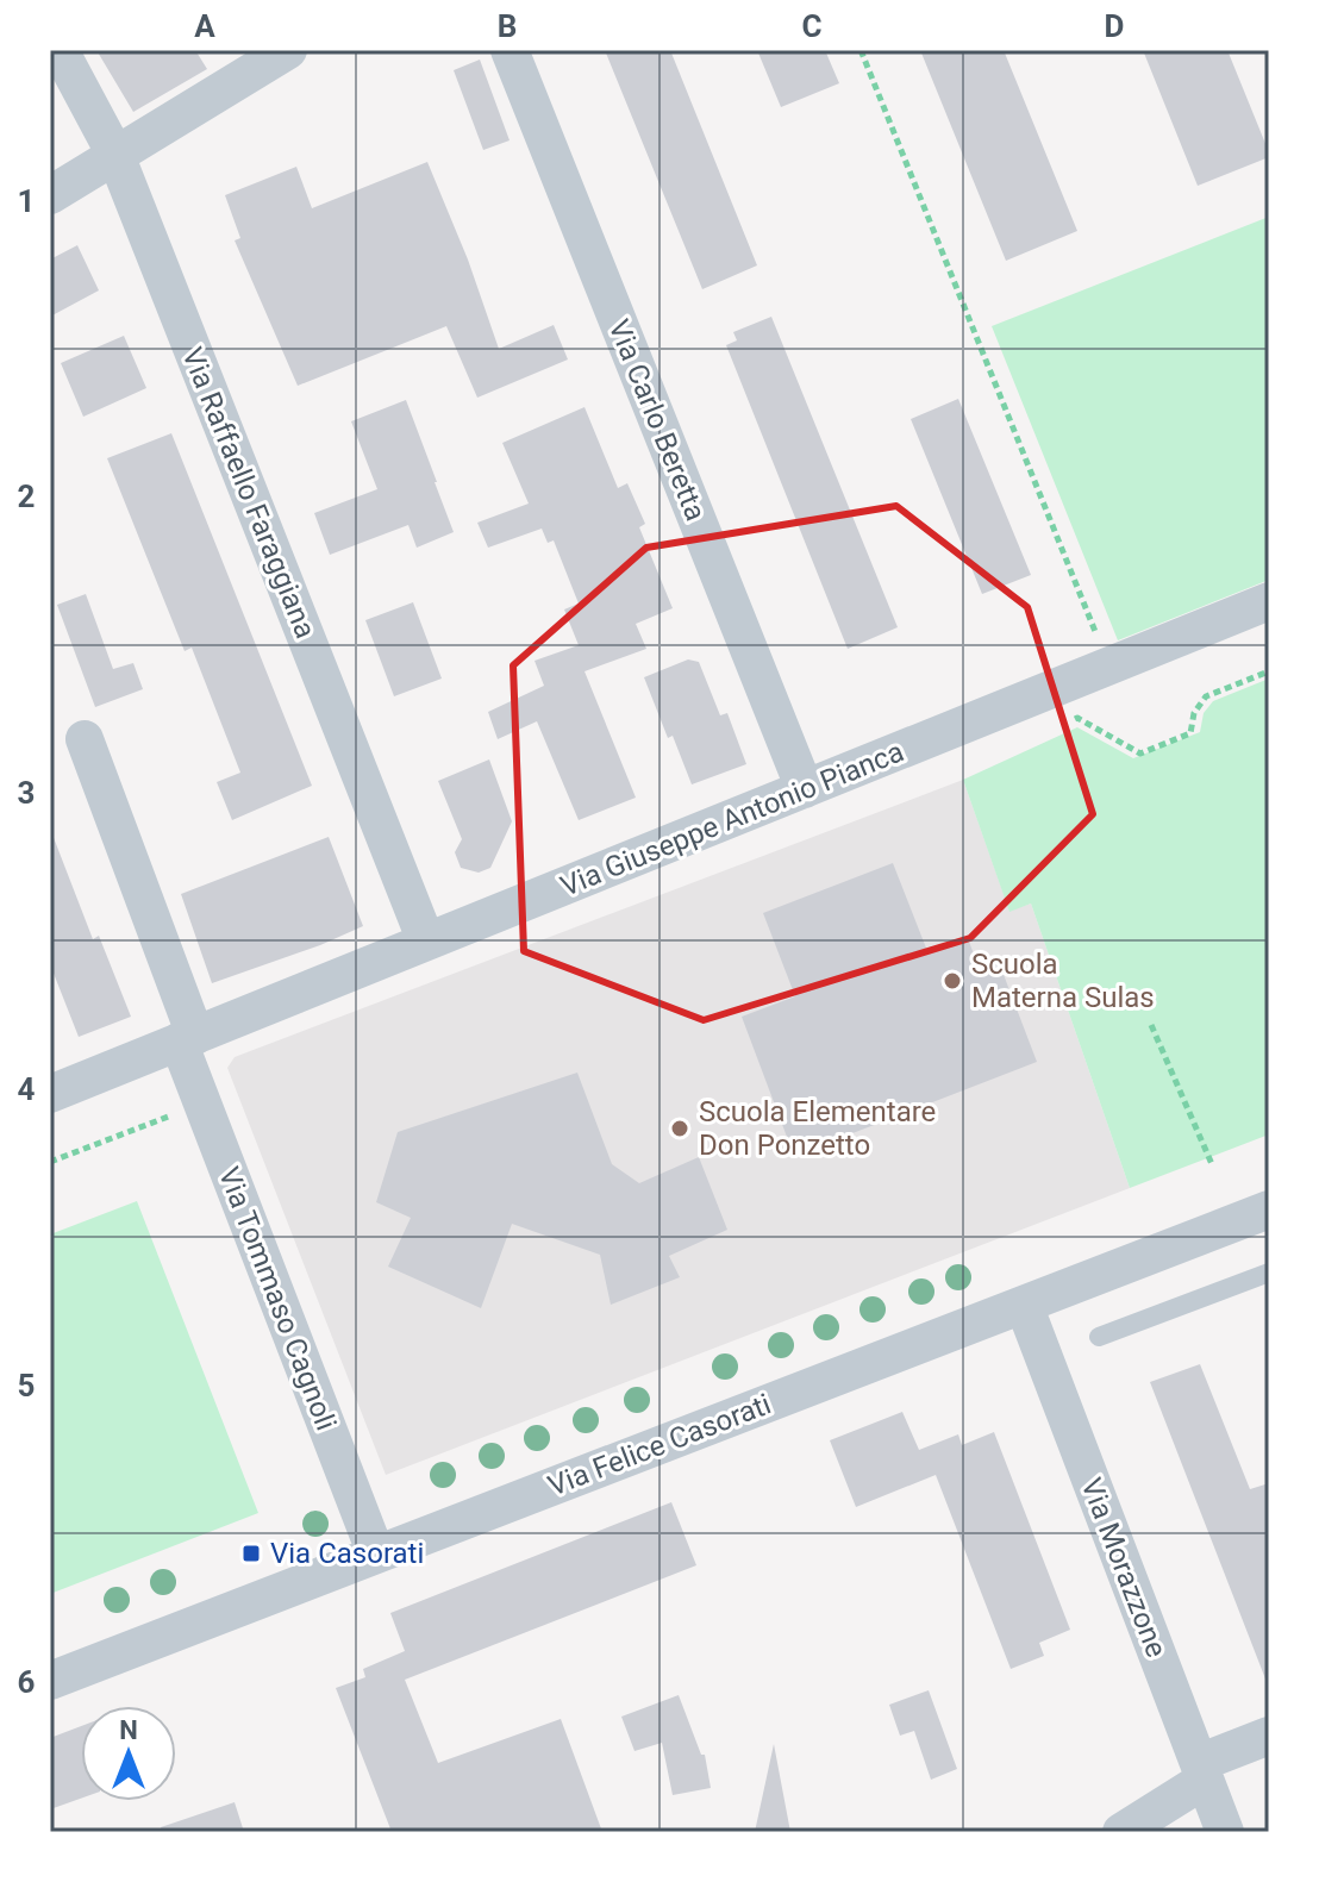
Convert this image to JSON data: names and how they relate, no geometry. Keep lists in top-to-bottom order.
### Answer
{
  "streets": {
    "street": [
      "Via Carlo Beretta",
      "Via Raffaello Faraggiana",
      "Via Giuseppe Antonio Pianca",
      "Via Tommaso Cagnoli",
      "Via Felice Casorati",
      "Via Morazzone"
    ]
  },
  "crossings": [
    ["Via Carlo Beretta", "Via Giuseppe Antonio Pianca"],
    ["Via Raffaello Faraggiana", "Via Giuseppe Antonio Pianca"],
    ["Via Giuseppe Antonio Pianca", "Via Tommaso Cagnoli"],
    ["Via Tommaso Cagnoli", "Via Felice Casorati"],
    ["Via Felice Casorati", "Via Morazzone"]
  ],
  "places": {
    "other": ["Scuola Materna Sulas", "Scuola Elementare Don Ponzetto"],
    "transit": ["Via Casorati"]
  },
  "north": "top",
  "grid": {
    "columns": [
      "A",
      "B",
      "C",
      "D"
    ],
    "rows": [
      "1",
      "2",
      "3",
      "4",
      "5",
      "6"
    ]
  }
}
